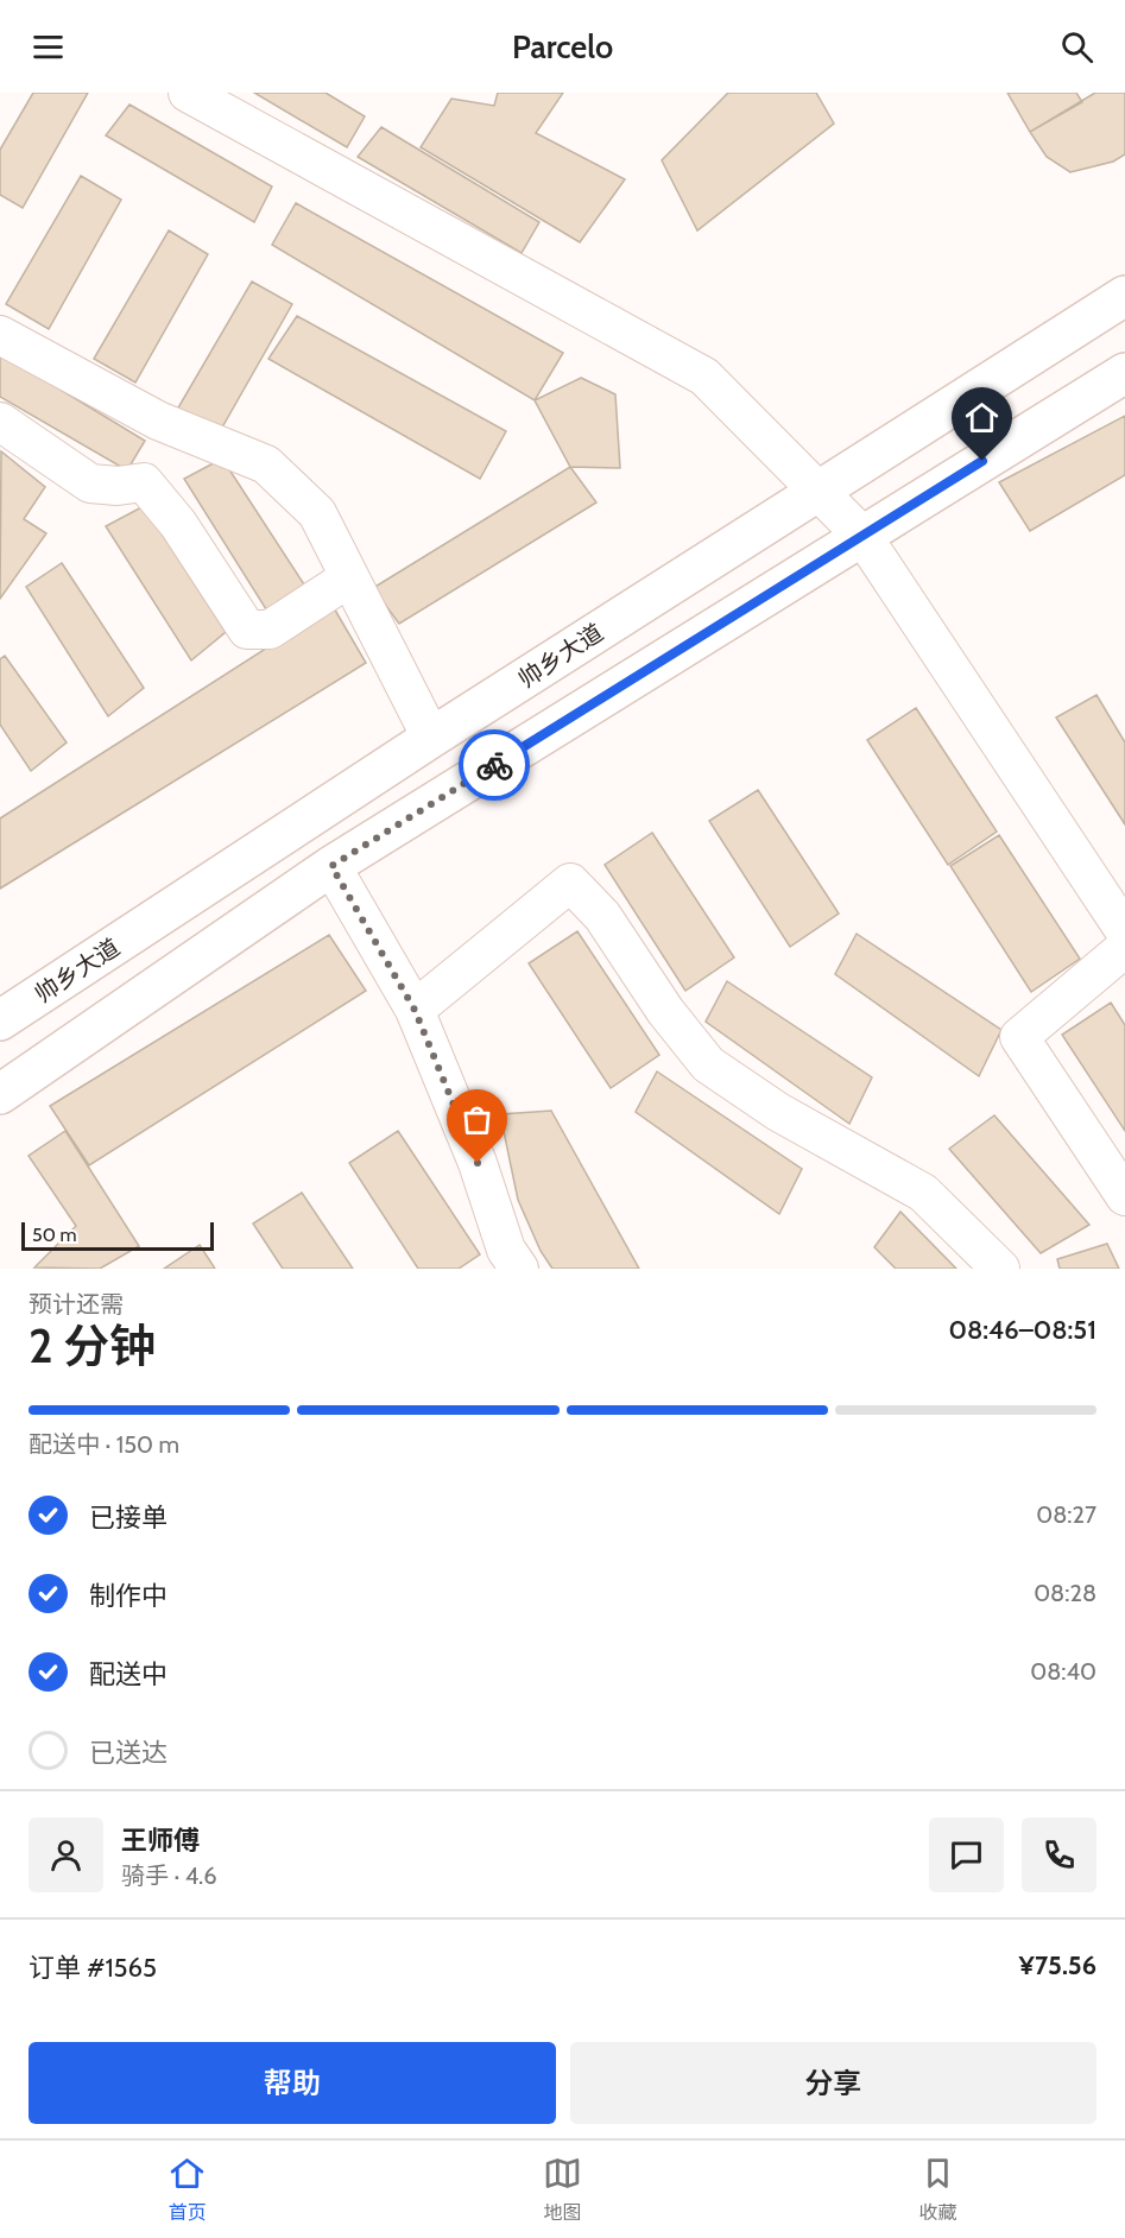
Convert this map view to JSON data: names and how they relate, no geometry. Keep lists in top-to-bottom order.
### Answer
{
  "streets": {
    "main road": ["帅乡大道"]
  },
  "scale_bar": "50 m",
  "page": {
    "header": "Parcelo",
    "scale": "50 m",
    "heading": ["2 分钟", "预计还需", "08:46–08:51"],
    "panel": [
      "王师傅",
      "骑手 · 4.6",
      "订单 #1565",
      "¥75.56"
    ],
    "bar": "配送中 · 150 m",
    "list": [
      ["已接单", "08:27"],
      ["制作中", "08:28"],
      ["配送中", "08:40"],
      "已送达"
    ],
    "buttons": ["帮助", "分享"],
    "tabs": ["首页", "地图", "收藏"]
  }
}
